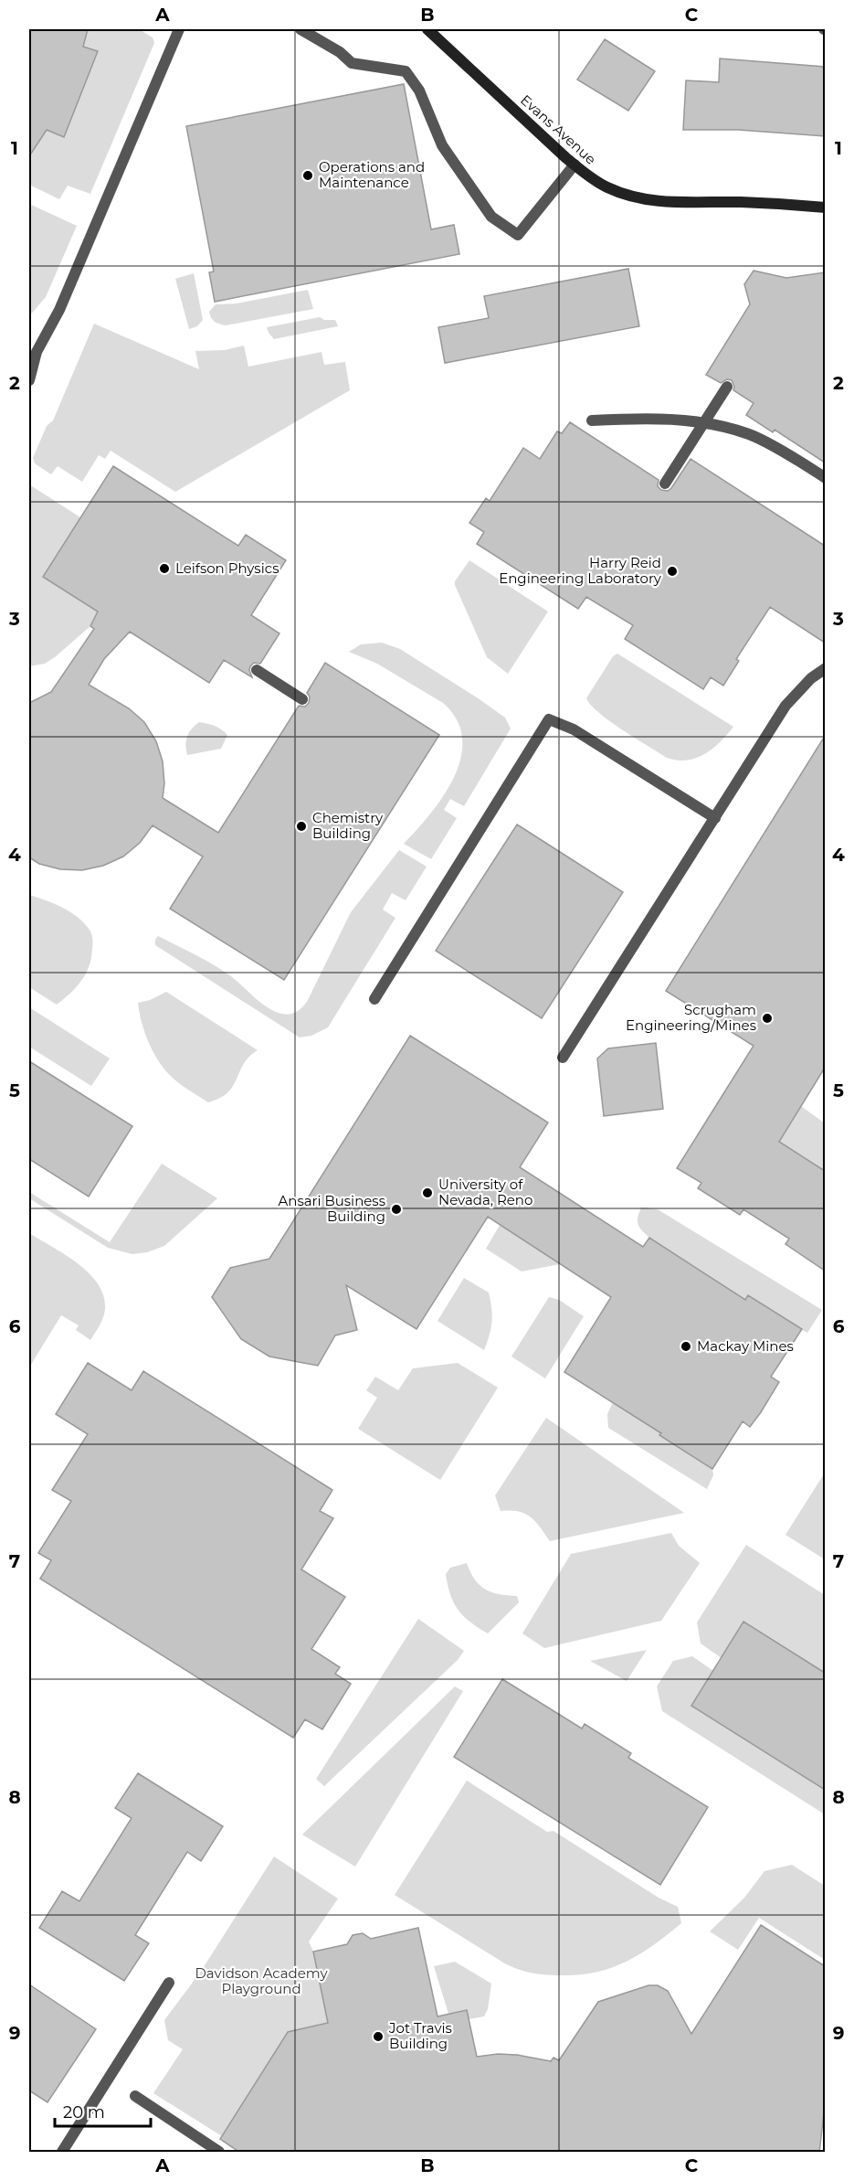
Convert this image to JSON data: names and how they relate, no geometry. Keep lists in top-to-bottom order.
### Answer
{
  "streets": {
    "street": ["Evans Avenue"]
  },
  "parks": ["Davidson Academy Playground"],
  "places": [
    "Operations and Maintenance",
    "Leifson Physics",
    "Harry Reid Engineering Laboratory",
    "Chemistry Building",
    "Scrugham Engineering/Mines",
    "University of Nevada, Reno",
    "Ansari Business Building",
    "Mackay Mines",
    "Jot Travis Building"
  ],
  "scale_bar": "20 m",
  "grid": {
    "columns": ["A", "B", "C"],
    "rows": [
      "1",
      "2",
      "3",
      "4",
      "5",
      "6",
      "7",
      "8",
      "9"
    ]
  }
}
